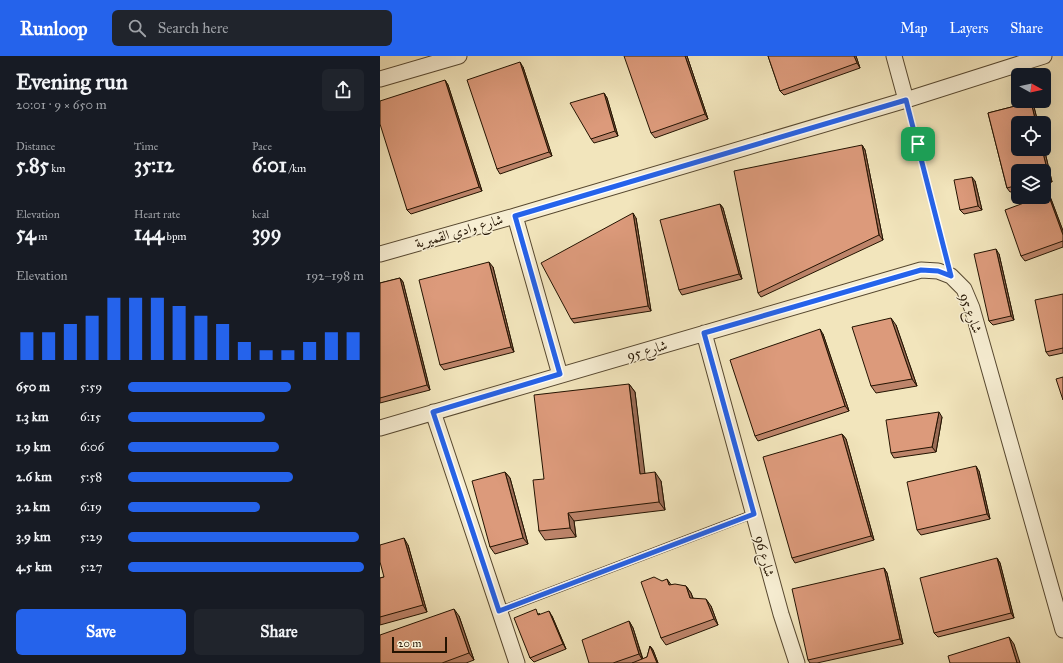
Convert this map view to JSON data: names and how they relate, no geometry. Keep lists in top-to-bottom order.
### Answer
{
  "streets": {
    "street": ["شارع وادي القميرية", "شارع 95", "شارع 96"]
  },
  "crossings": [
    ["شارع 95", "شارع 96"]
  ],
  "scale_bar": "20 m",
  "north": "right",
  "page": {
    "header": "Runloop",
    "search": "Search here",
    "nav": ["Map", "Layers", "Share"],
    "heading": ["Evening run", "20:01 · 9 × 650 m"],
    "stats": [
      ["Distance", "5.85 km"],
      ["Time", "35:12"],
      ["Pace", "6:01 /km"],
      ["Elevation", "54 m"],
      ["Heart rate", "144 bpm"],
      ["kcal", "399"]
    ],
    "chart": ["Elevation", "192–198 m"],
    "list": [
      {
        "name": "650 m",
        "note": "5:59"
      },
      {
        "name": "1.3 km",
        "note": "6:15"
      },
      {
        "name": "1.9 km",
        "note": "6:06"
      },
      {
        "name": "2.6 km",
        "note": "5:58"
      },
      {
        "name": "3.2 km",
        "note": "6:19"
      },
      {
        "name": "3.9 km",
        "note": "5:29"
      },
      {
        "name": "4.5 km",
        "note": "5:27"
      }
    ],
    "buttons": ["Save", "Share"],
    "scale": "20 m"
  }
}
